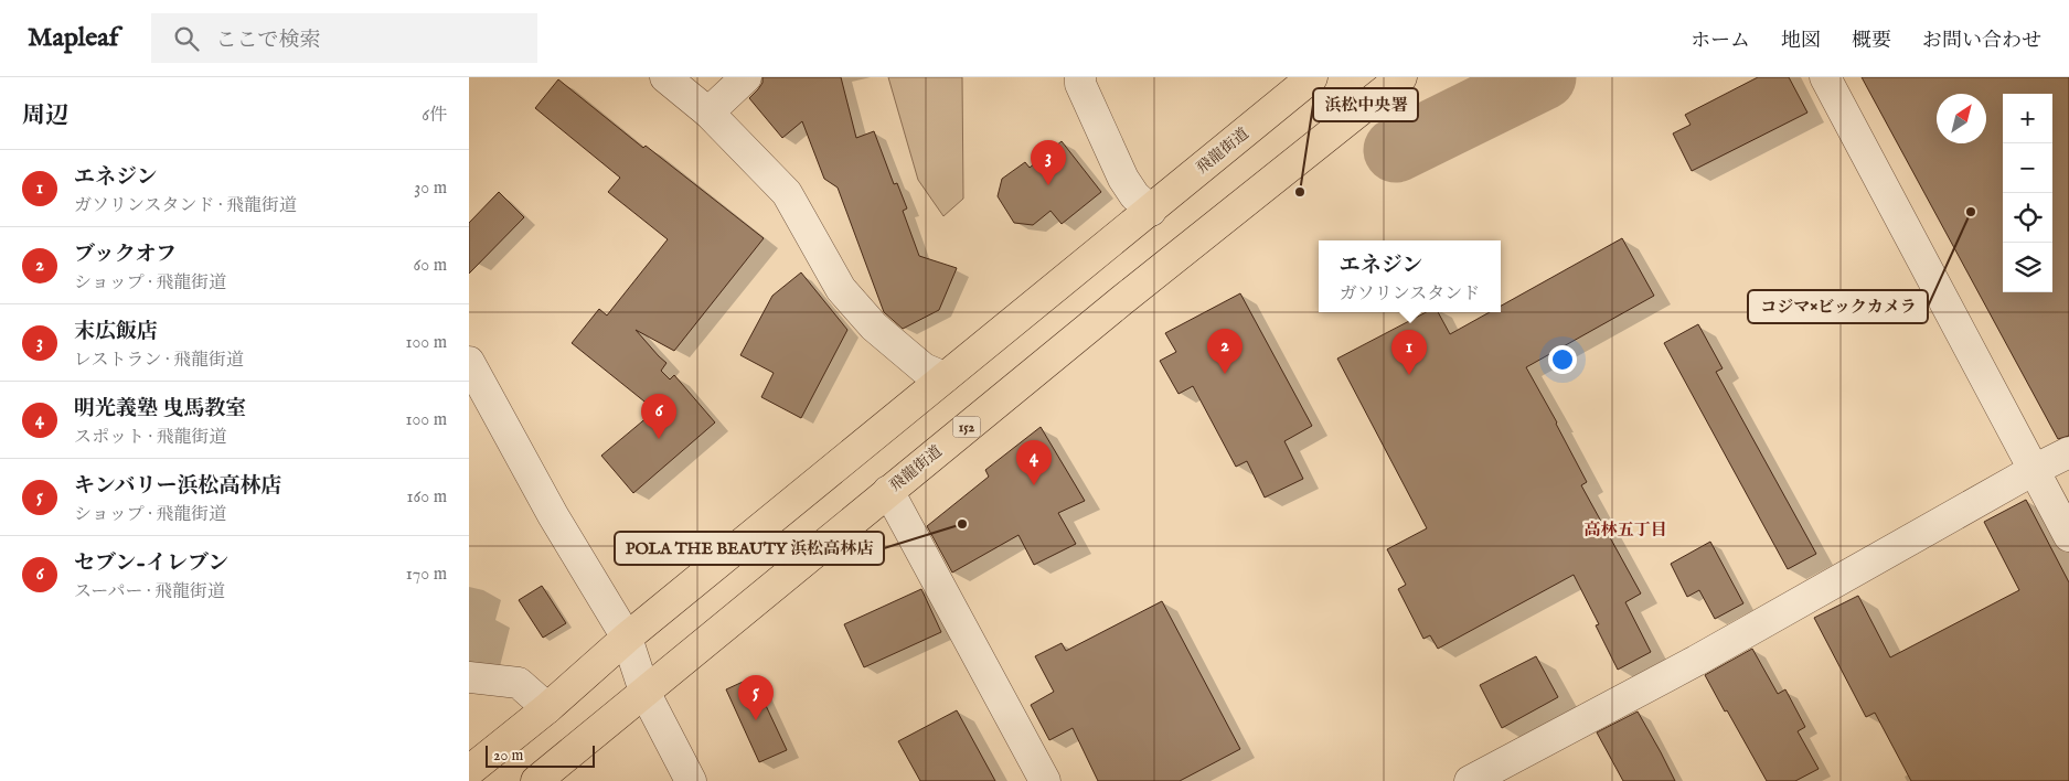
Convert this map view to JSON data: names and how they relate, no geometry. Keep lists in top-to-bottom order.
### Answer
{
  "streets": {
    "highway": ["飛龍街道", "152"]
  },
  "districts": ["高林五丁目"],
  "places": ["浜松中央署", "コジマ×ビックカメラ", "POLA THE BEAUTY 浜松高林店"],
  "scale_bar": "20 m",
  "north": "top right",
  "page": {
    "header": "Mapleaf",
    "search": "ここで検索",
    "nav": [
      "ホーム",
      "地図",
      "概要",
      "お問い合わせ"
    ],
    "heading": ["周辺", "6件"],
    "map_buttons": ["+", "−"],
    "pins": [
      "3",
      "2",
      "1",
      "6",
      "4",
      "5"
    ],
    "list": [
      {
        "mark": "1",
        "name": "エネジン",
        "note": "ガソリンスタンド · 飛龍街道",
        "value": "30 m"
      },
      {
        "mark": "2",
        "name": "ブックオフ",
        "note": "ショップ · 飛龍街道",
        "value": "60 m"
      },
      {
        "mark": "3",
        "name": "末広飯店",
        "note": "レストラン · 飛龍街道",
        "value": "100 m"
      },
      {
        "mark": "4",
        "name": "明光義塾 曳馬教室",
        "note": "スポット · 飛龍街道",
        "value": "100 m"
      },
      {
        "mark": "5",
        "name": "キンバリー浜松高林店",
        "note": "ショップ · 飛龍街道",
        "value": "160 m"
      },
      {
        "mark": "6",
        "name": "セブン-イレブン",
        "note": "スーパー · 飛龍街道",
        "value": "170 m"
      }
    ],
    "popup": ["エネジン", "ガソリンスタンド"],
    "scale": "20 m"
  }
}
